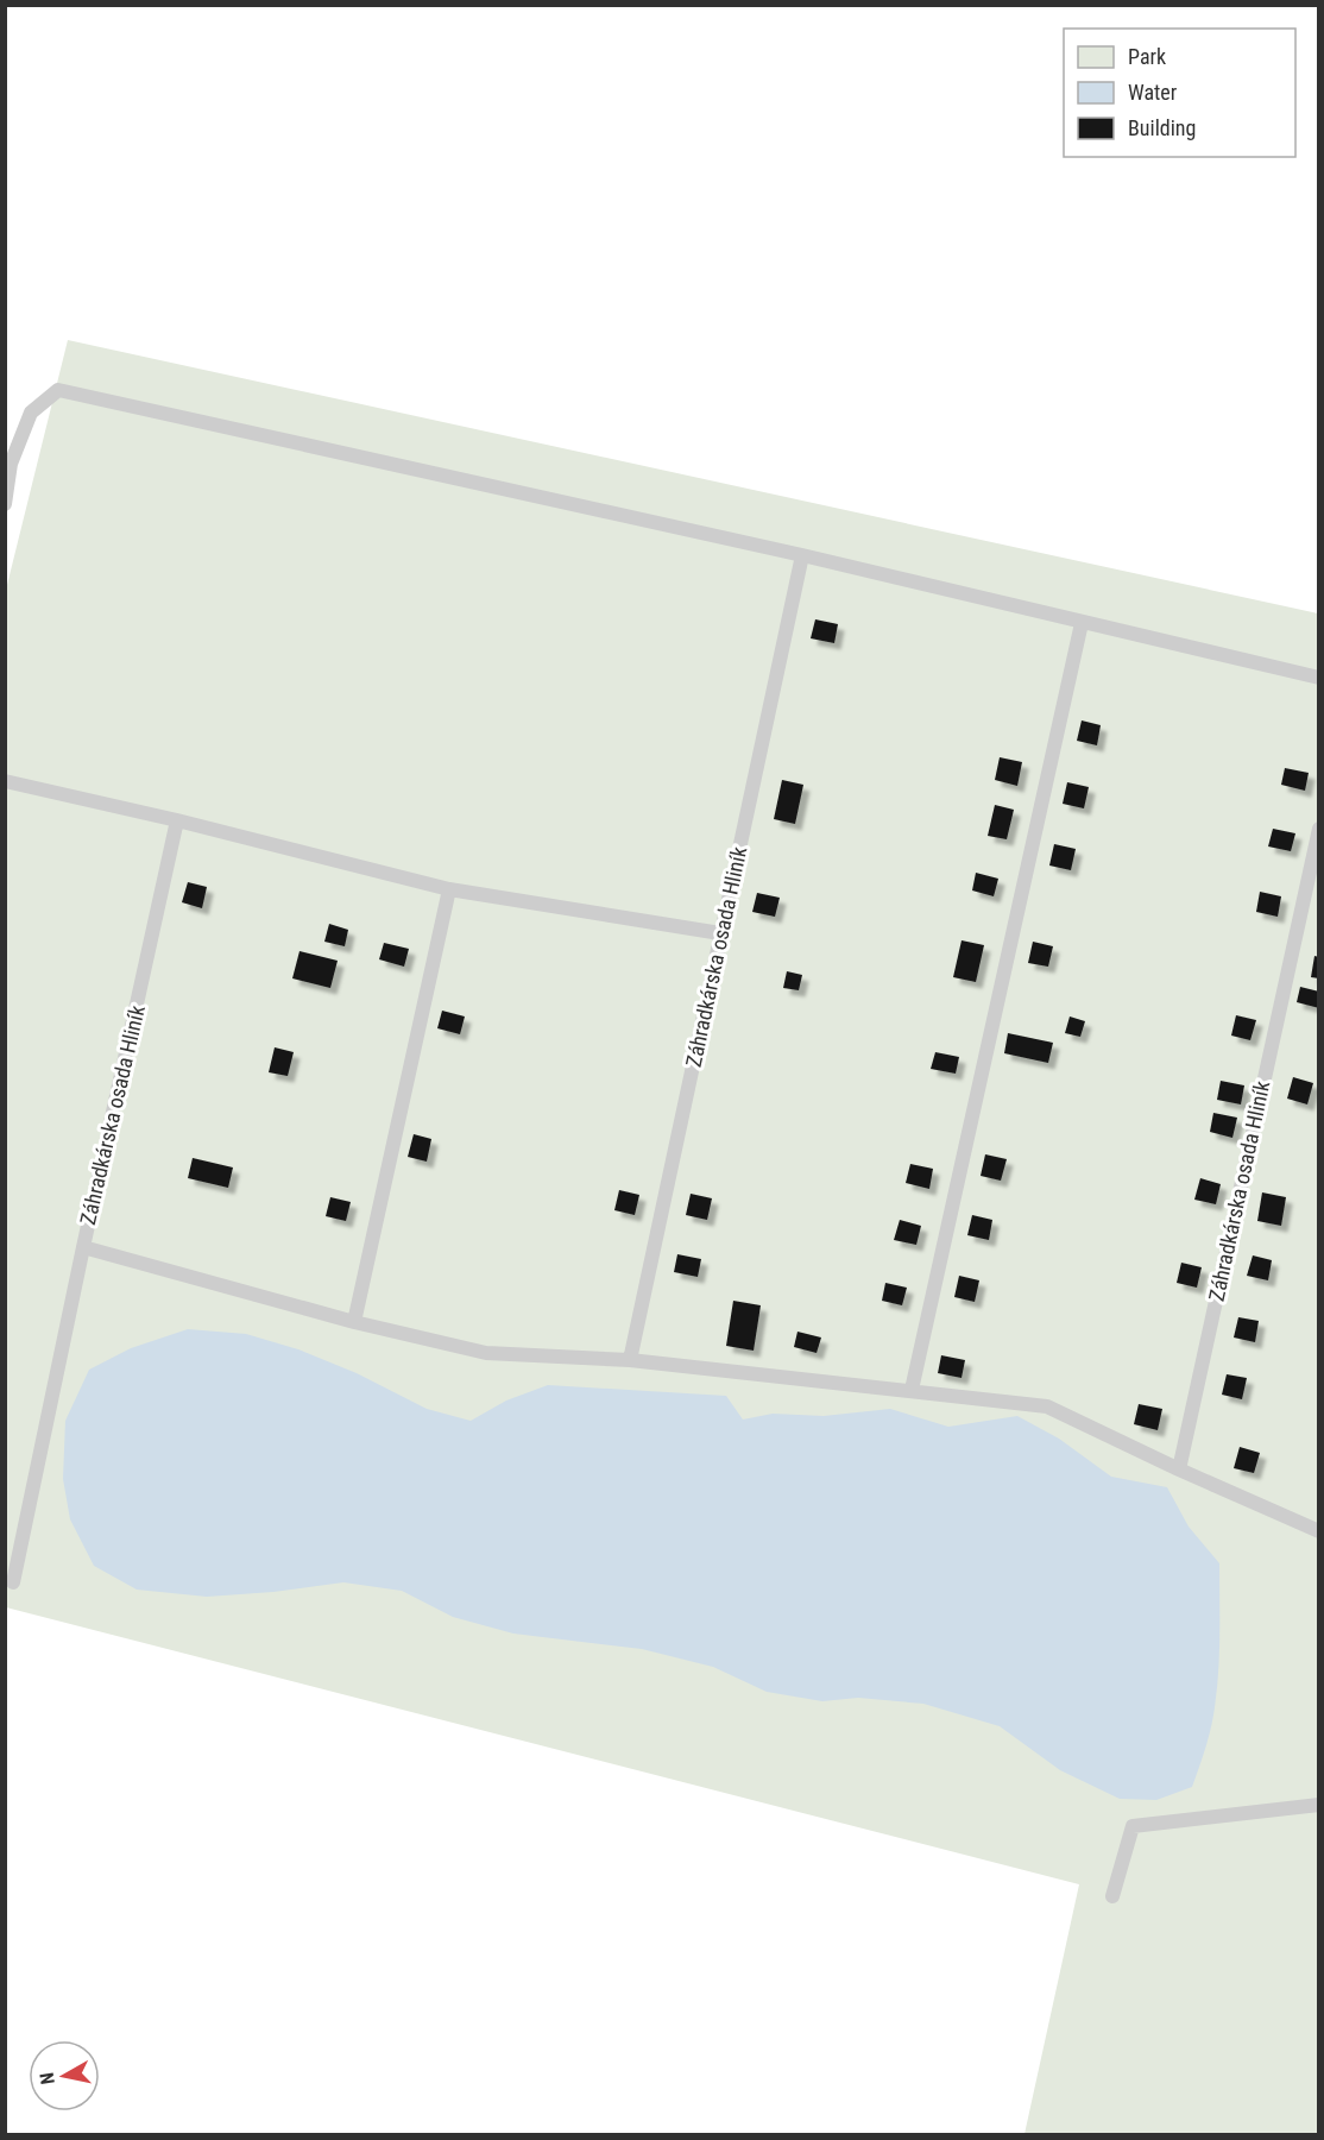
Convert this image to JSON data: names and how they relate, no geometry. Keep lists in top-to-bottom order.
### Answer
{
  "streets": {
    "lane": ["Záhradkárska osada Hliník"]
  },
  "legend": ["Park", "Water", "Building"],
  "north": "left"
}
